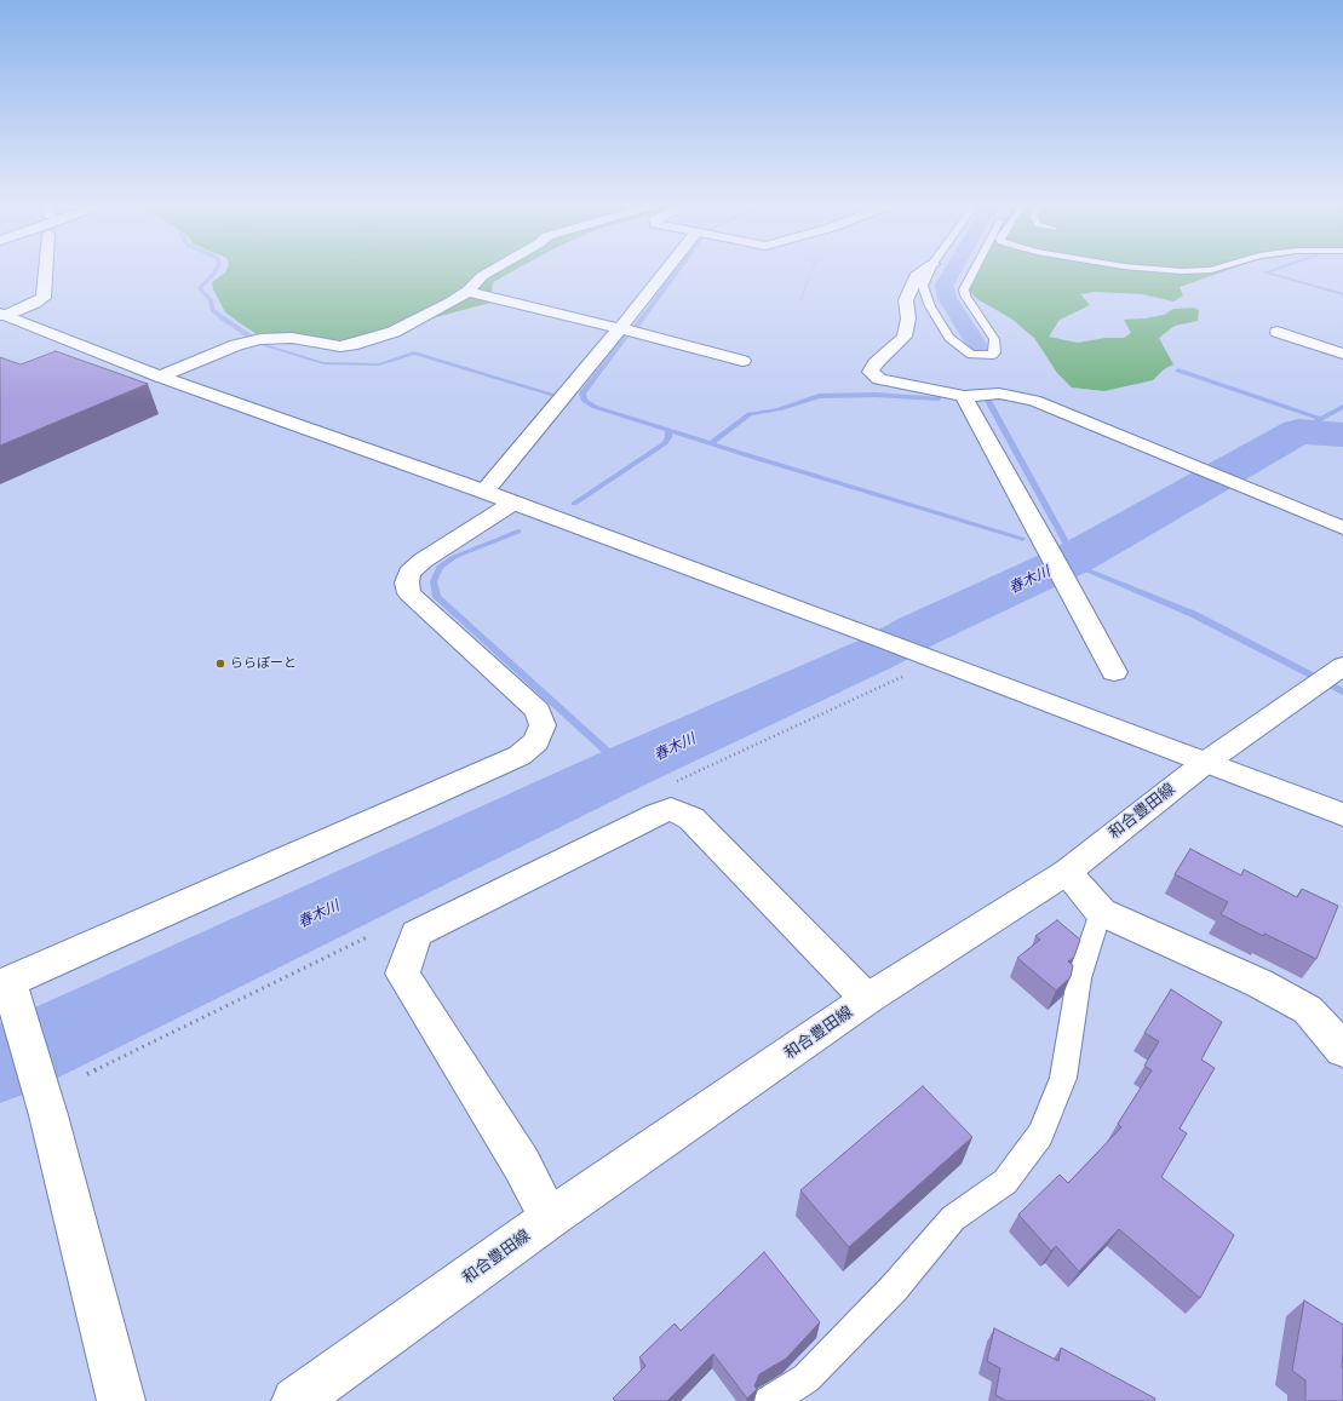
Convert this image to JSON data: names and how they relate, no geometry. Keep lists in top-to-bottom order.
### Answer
{
  "streets": {
    "street": ["和合豊田線"]
  },
  "water": ["春木川"],
  "places": ["ららぽーと"]
}
